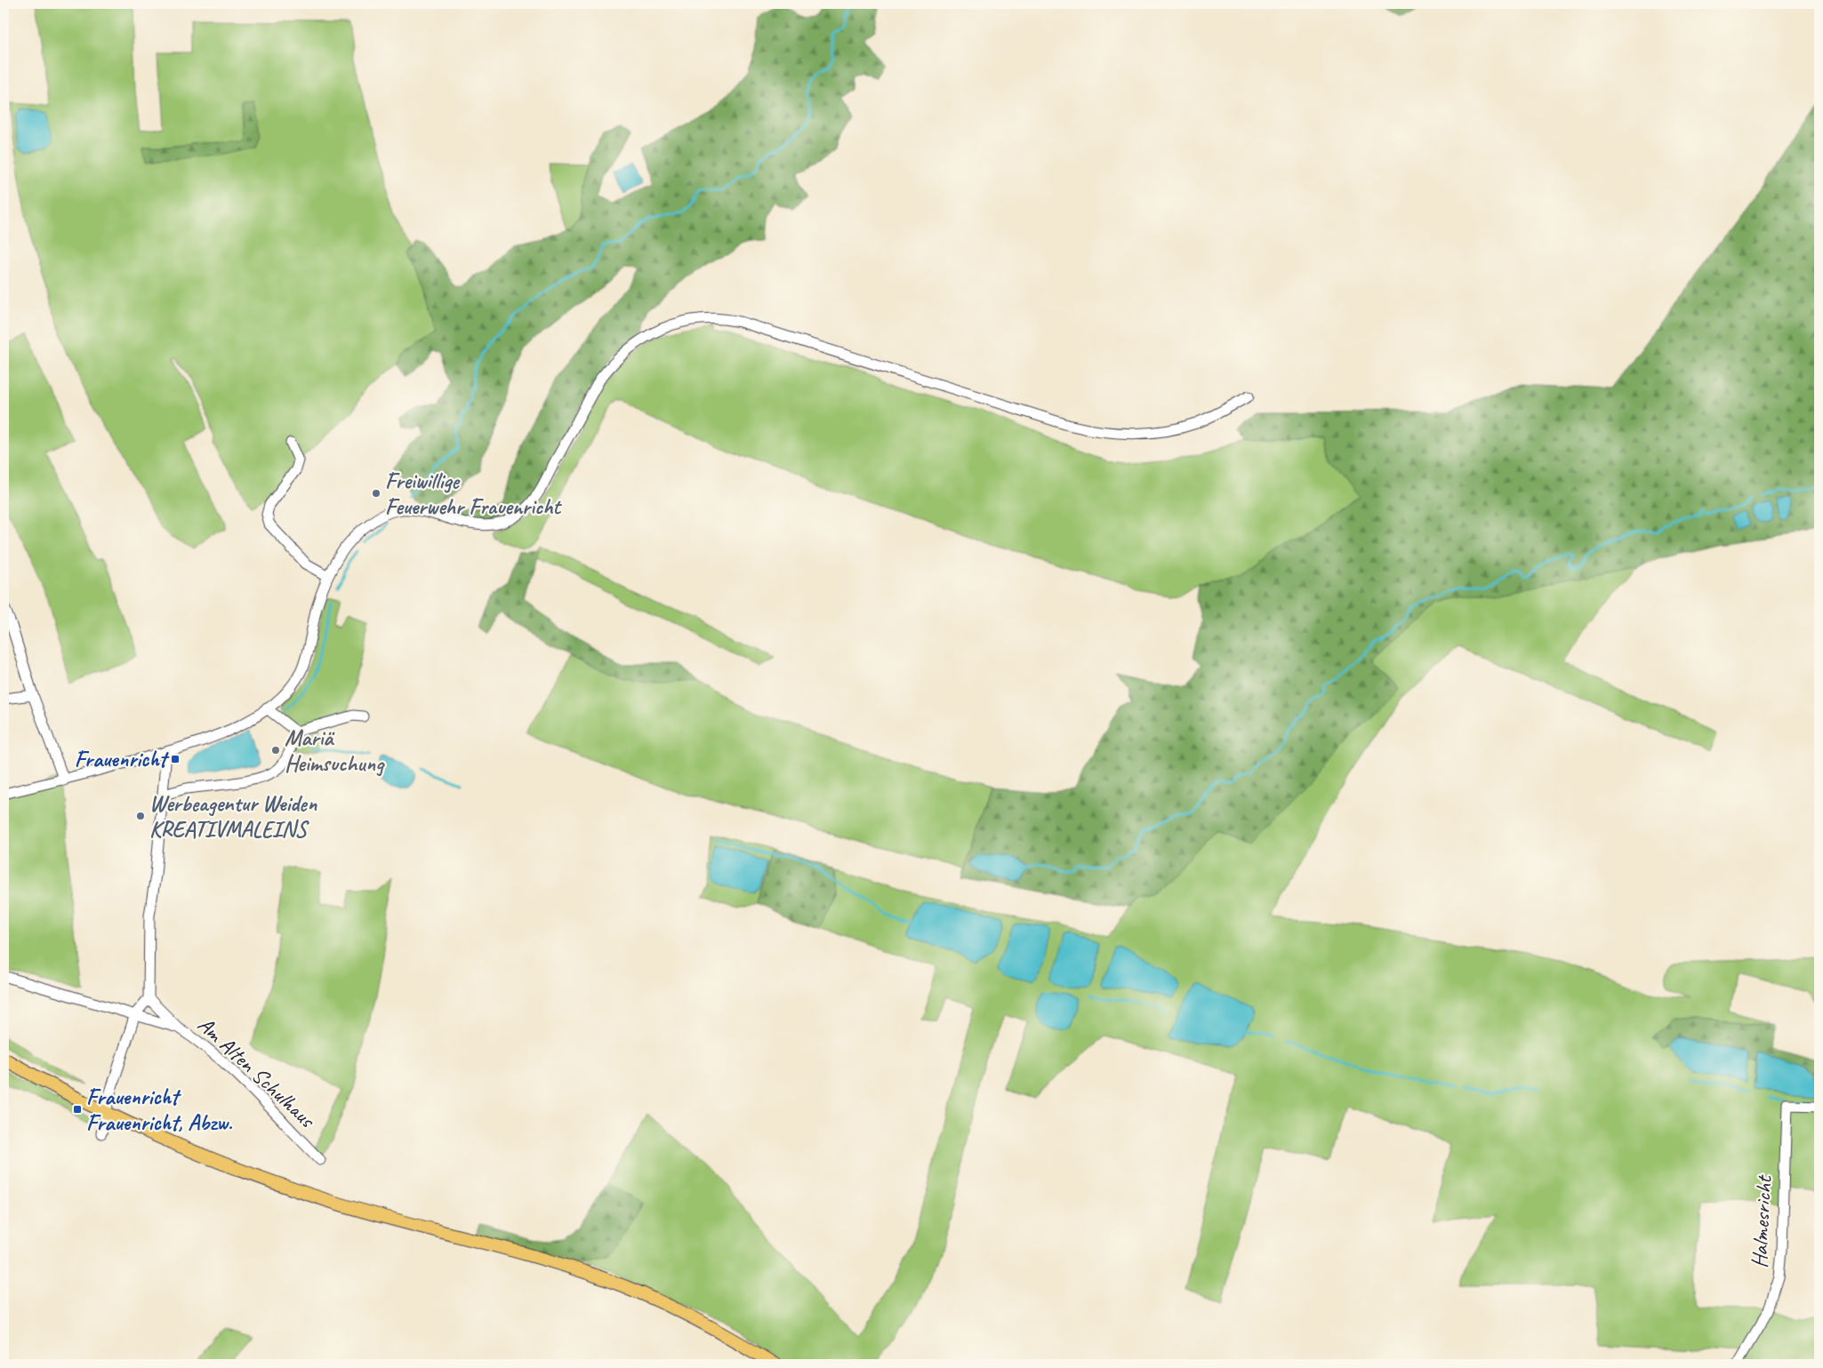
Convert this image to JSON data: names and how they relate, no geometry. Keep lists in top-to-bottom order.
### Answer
{
  "streets": {
    "street": ["Am Alten Schulhaus", "Halmesricht"]
  },
  "places": {
    "other": ["Freiwillige Feuerwehr Frauenricht", "Mariä Heimsuchung", "Werbeagentur Weiden KREATIVMALEINS"],
    "transit": ["Frauenricht", "Frauenricht Frauenricht, Abzw."]
  }
}
